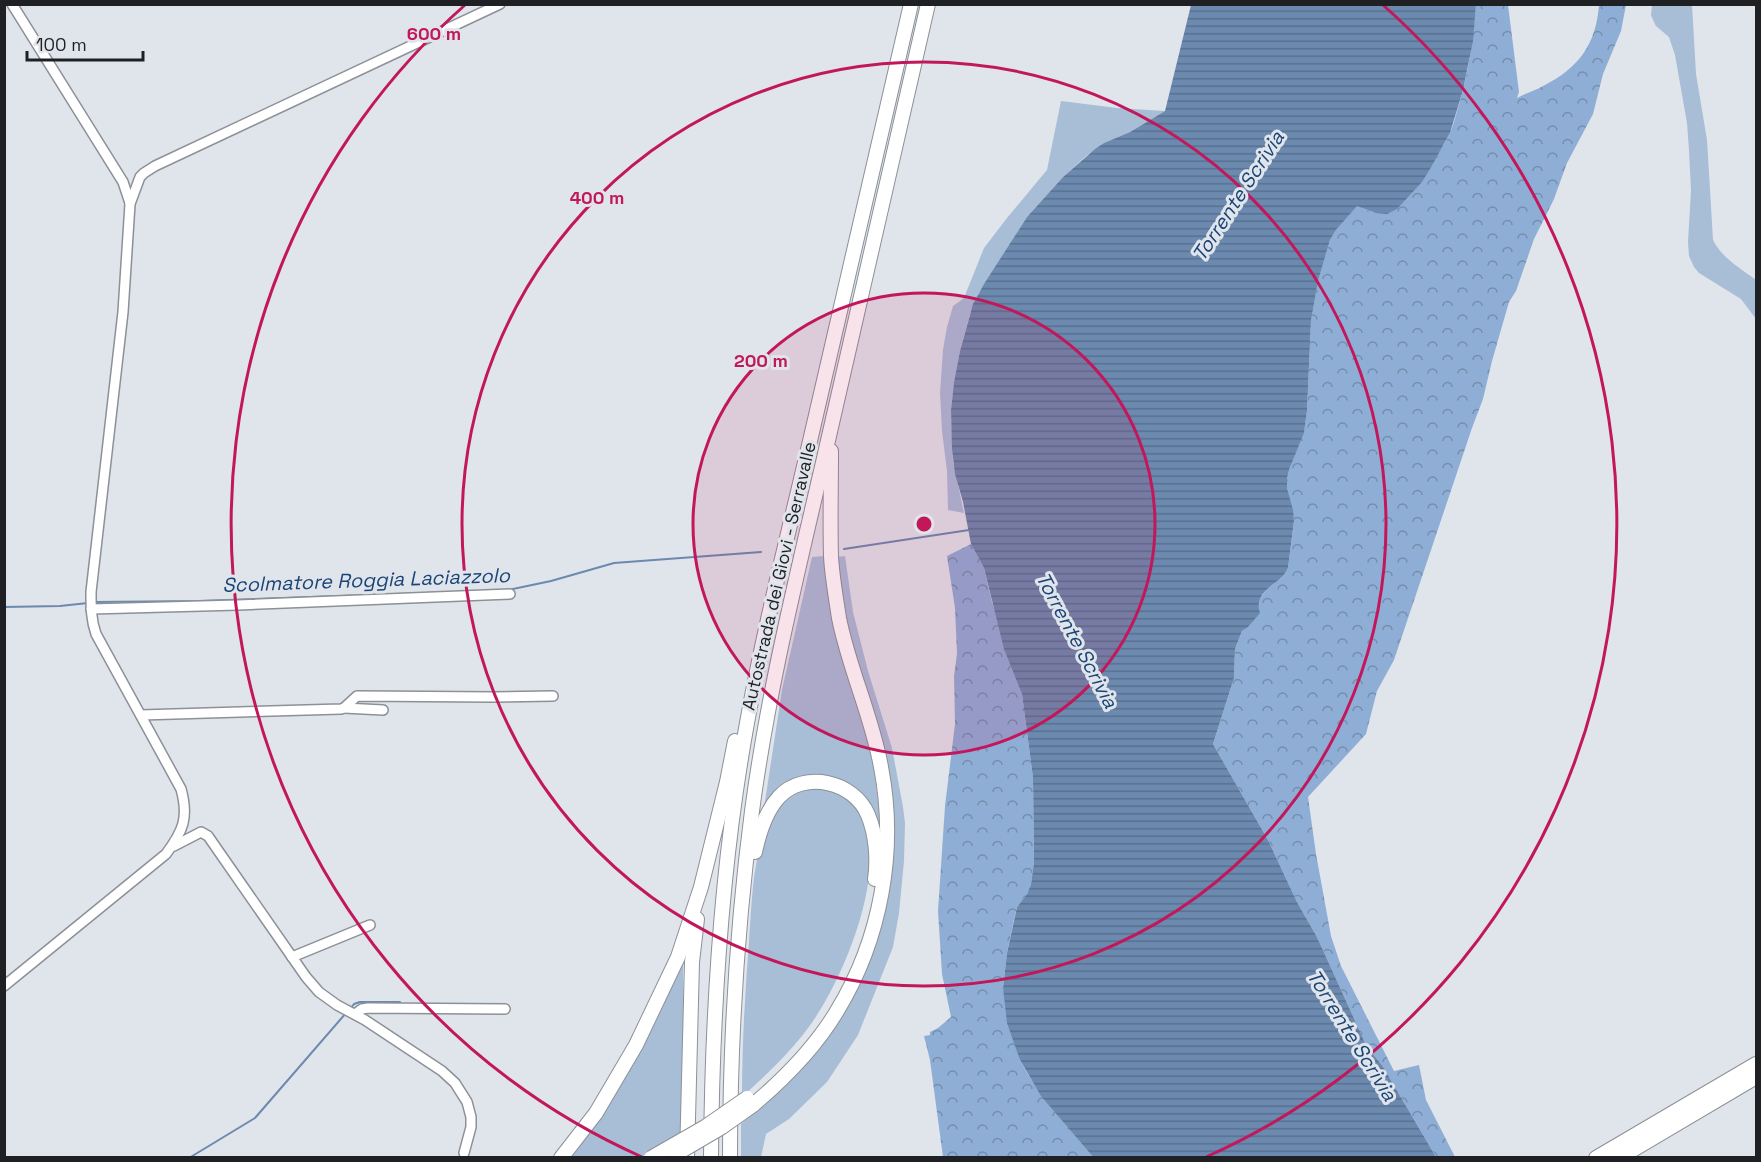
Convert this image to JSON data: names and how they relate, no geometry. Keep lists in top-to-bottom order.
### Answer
{
  "streets": {
    "highway": ["Autostrada dei Giovi - Serravalle"]
  },
  "water": ["Torrente Scrivia", "Scolmatore Roggia Laciazzolo"],
  "scale_bar": "100 m",
  "rings": ["600 m", "400 m", "200 m"]
}
